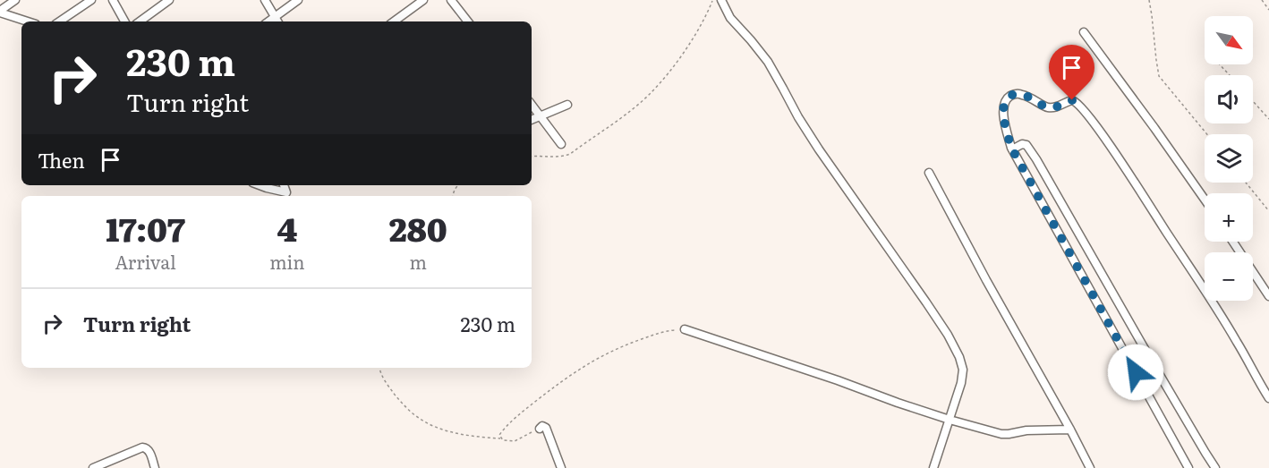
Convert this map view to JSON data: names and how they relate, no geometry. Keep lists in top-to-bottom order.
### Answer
{
  "north": "bottom right",
  "page": {
    "map_buttons": ["+", "−"],
    "turn": ["230 m", "Turn right"],
    "then": "Then",
    "eta": [
      "17:07",
      "Arrival",
      "4",
      "min",
      "280",
      "m"
    ],
    "list": [
      {
        "name": "Turn right",
        "value": "230 m"
      }
    ]
  }
}
